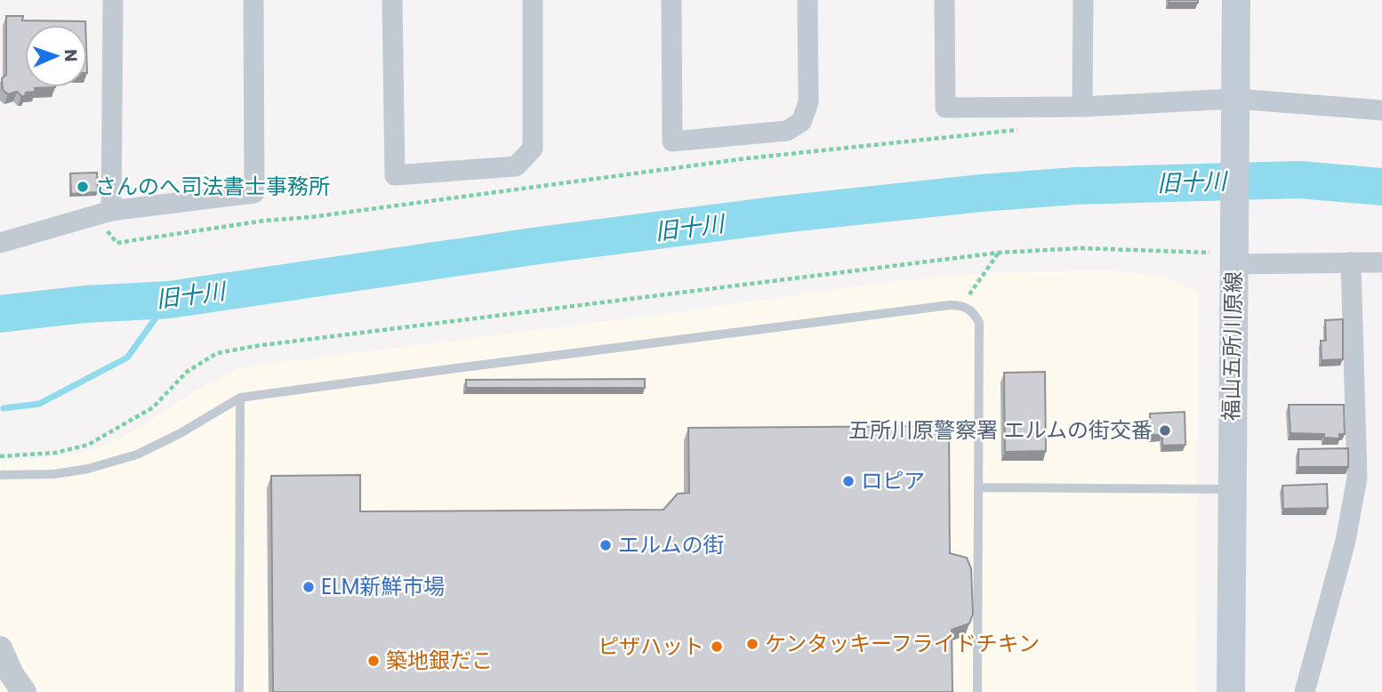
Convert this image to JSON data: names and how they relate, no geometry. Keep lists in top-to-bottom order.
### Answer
{
  "streets": {
    "main road": ["福山五所川原線"]
  },
  "water": ["旧十川"],
  "places": [
    "さんのへ司法書士事務所",
    "五所川原警察署 エルムの街交番",
    "ロピア",
    "エルムの街",
    "ELM新鮮市場",
    "ケンタッキーフライドチキン",
    "ピザハット",
    "築地銀だこ"
  ],
  "north": "right"
}
